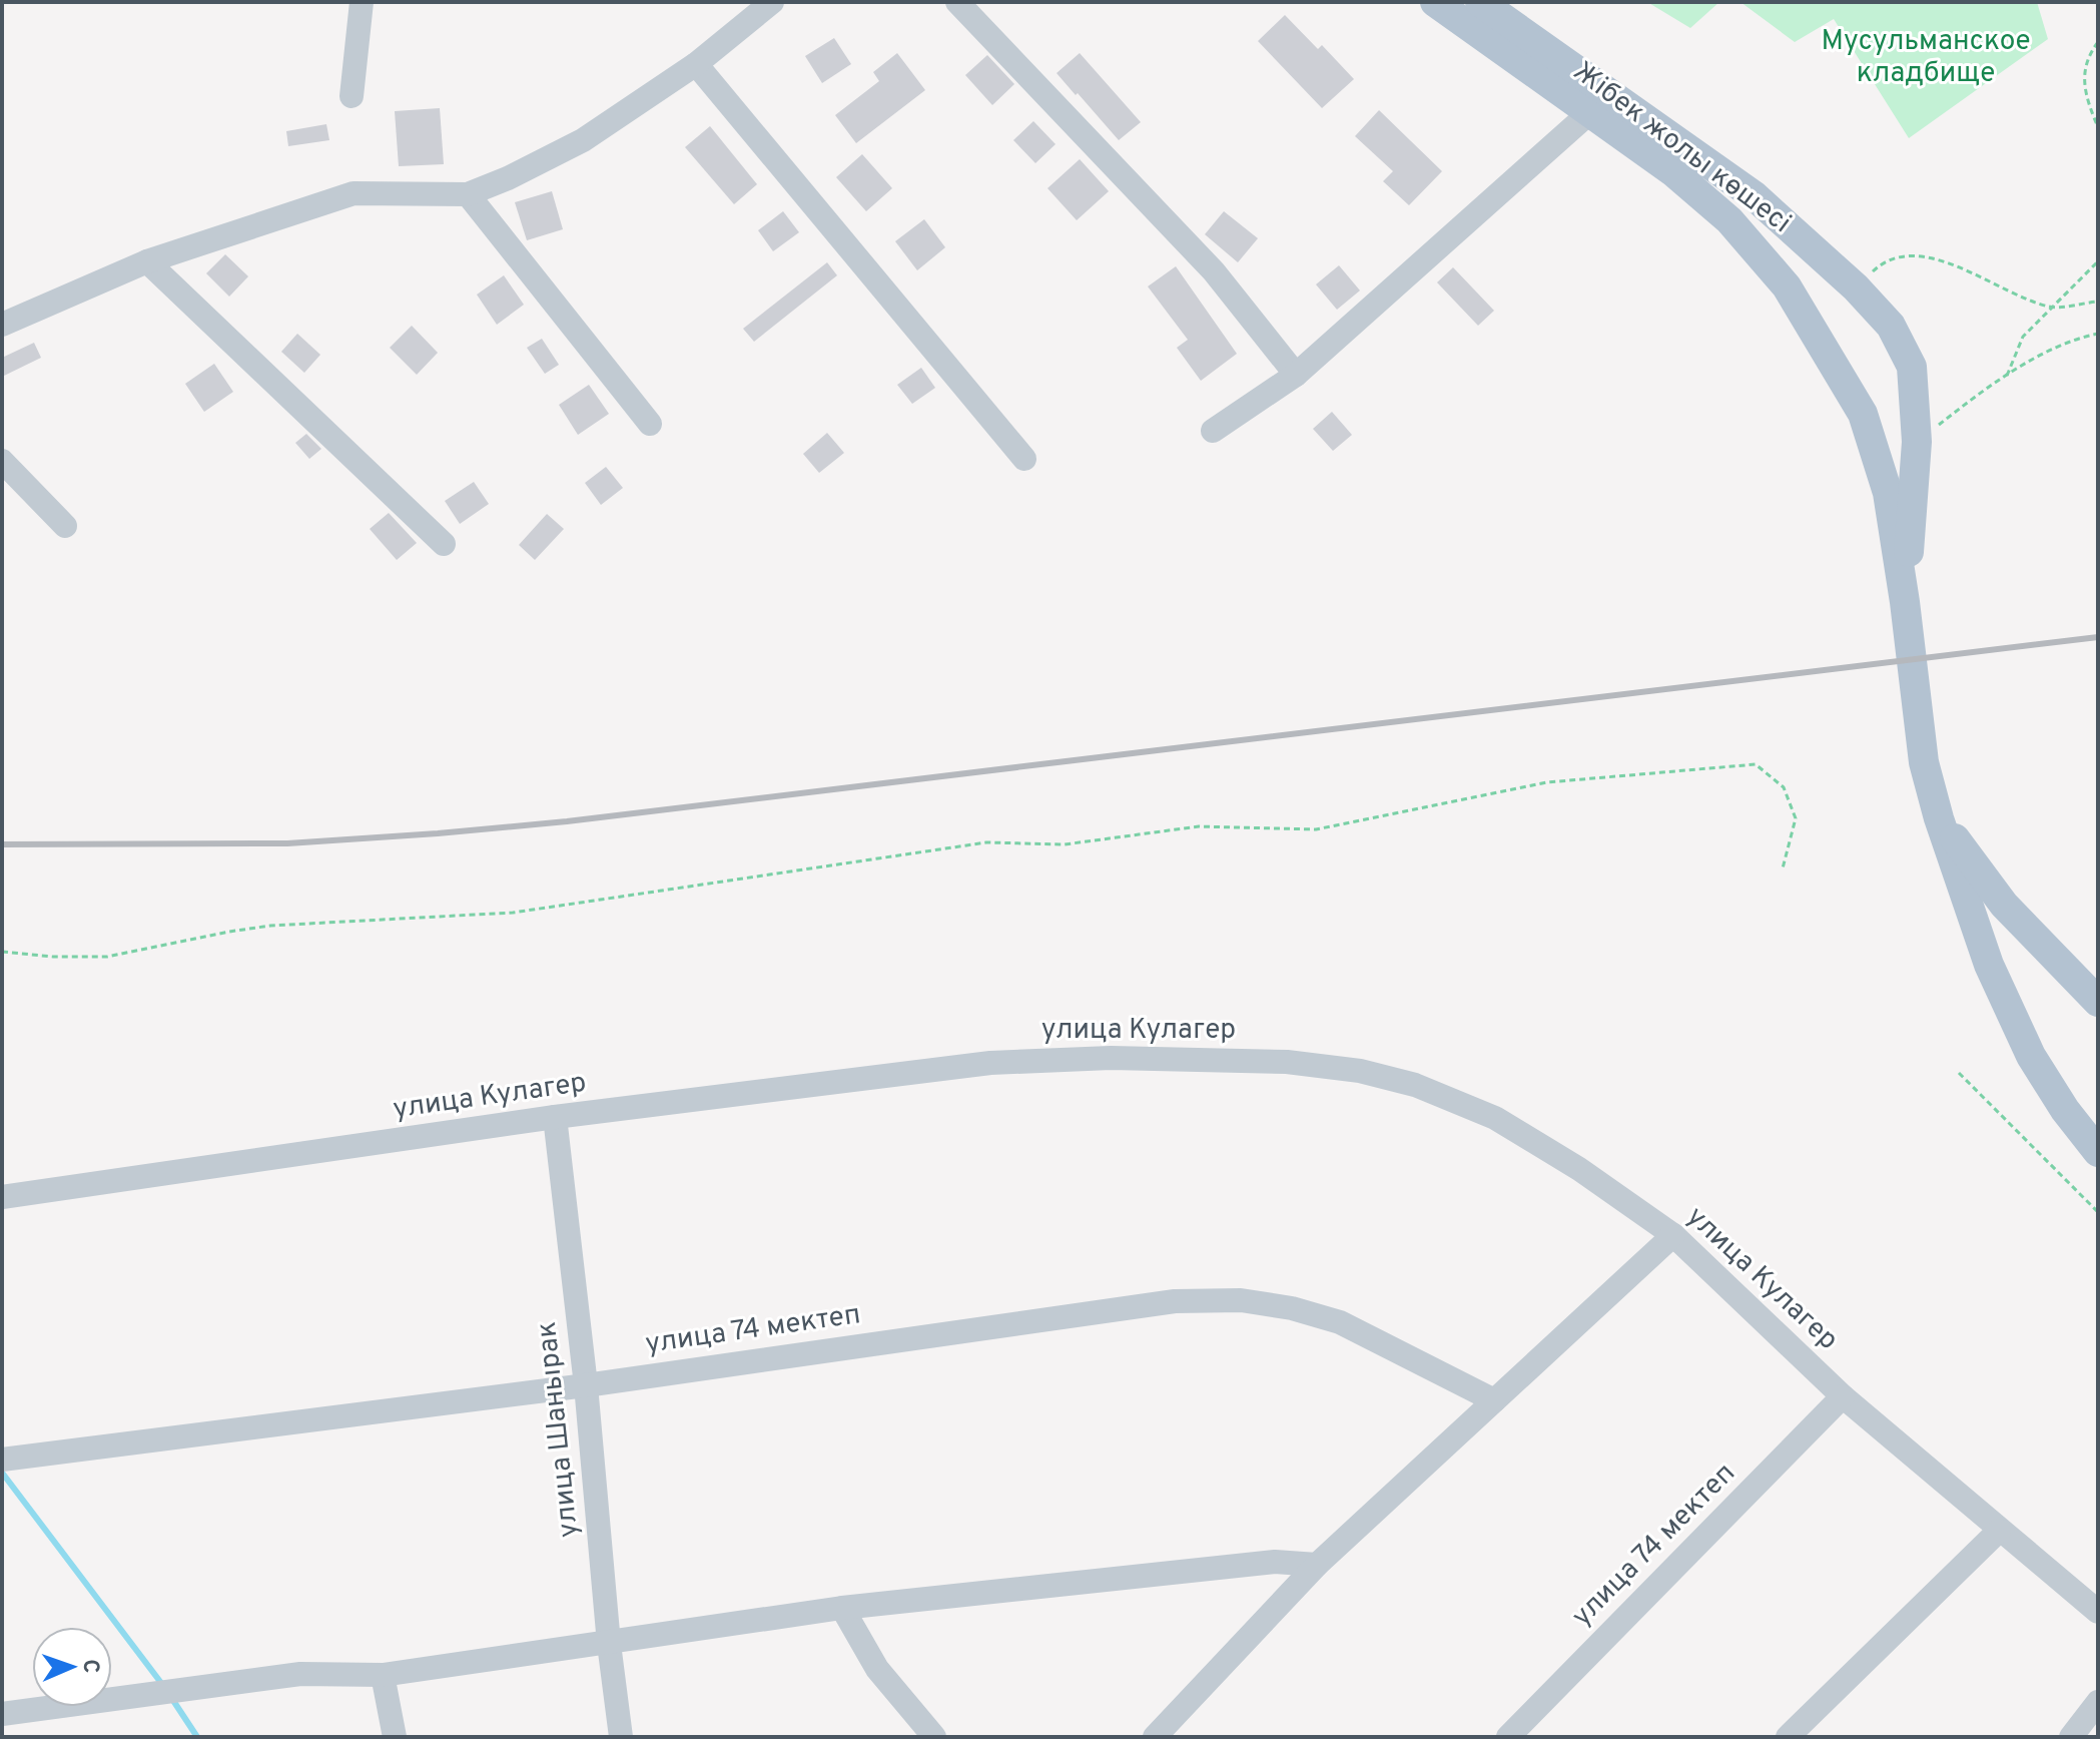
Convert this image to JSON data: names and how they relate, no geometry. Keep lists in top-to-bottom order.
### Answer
{
  "streets": {
    "main road": ["Жібек жолы көшесі"],
    "street": ["улица Кулагер", "улица 74 мектеп", "улица Шанырак"]
  },
  "crossings": [
    ["улица Кулагер", "улица 74 мектеп"],
    ["улица Кулагер", "улица Шанырак"],
    ["улица 74 мектеп", "улица Шанырак"]
  ],
  "parks": ["Мусульманское кладбище"],
  "north": "right"
}
